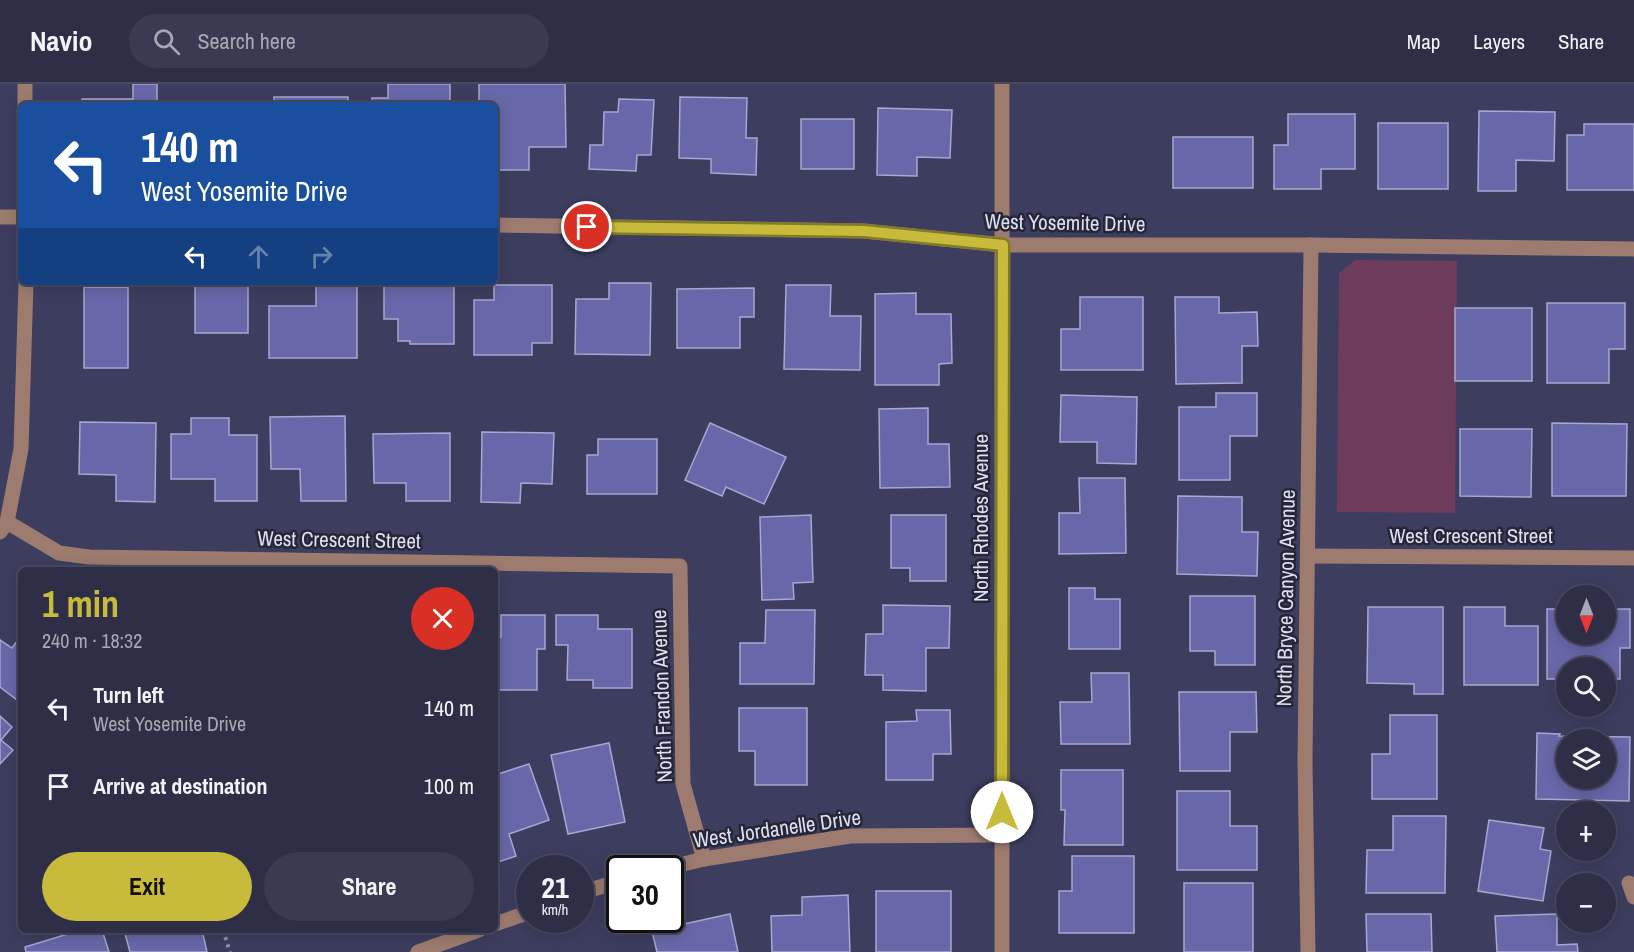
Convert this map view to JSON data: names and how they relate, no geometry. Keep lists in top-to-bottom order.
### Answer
{
  "streets": {
    "street": [
      "West Yosemite Drive",
      "North Rhodes Avenue",
      "West Crescent Street",
      "North Bryce Canyon Avenue",
      "North Frandon Avenue",
      "West Jordanelle Drive"
    ]
  },
  "crossings": [
    ["West Yosemite Drive", "North Rhodes Avenue"],
    ["West Yosemite Drive", "North Bryce Canyon Avenue"],
    ["North Rhodes Avenue", "West Jordanelle Drive"],
    ["West Crescent Street", "North Bryce Canyon Avenue"],
    ["West Crescent Street", "North Frandon Avenue"],
    ["North Frandon Avenue", "West Jordanelle Drive"]
  ],
  "north": "bottom",
  "page": {
    "header": "Navio",
    "search": "Search here",
    "nav": ["Map", "Layers", "Share"],
    "turn": ["140 m", "West Yosemite Drive"],
    "heading": ["1 min", "240 m · 18:32"],
    "map_buttons": ["+", "−"],
    "list": [
      {
        "name": "Turn left",
        "note": "West Yosemite Drive",
        "value": "140 m"
      },
      {
        "name": "Arrive at destination",
        "value": "100 m"
      }
    ],
    "buttons": ["Exit", "Share"],
    "speed": "21 km/h",
    "limit": "30"
  }
}
